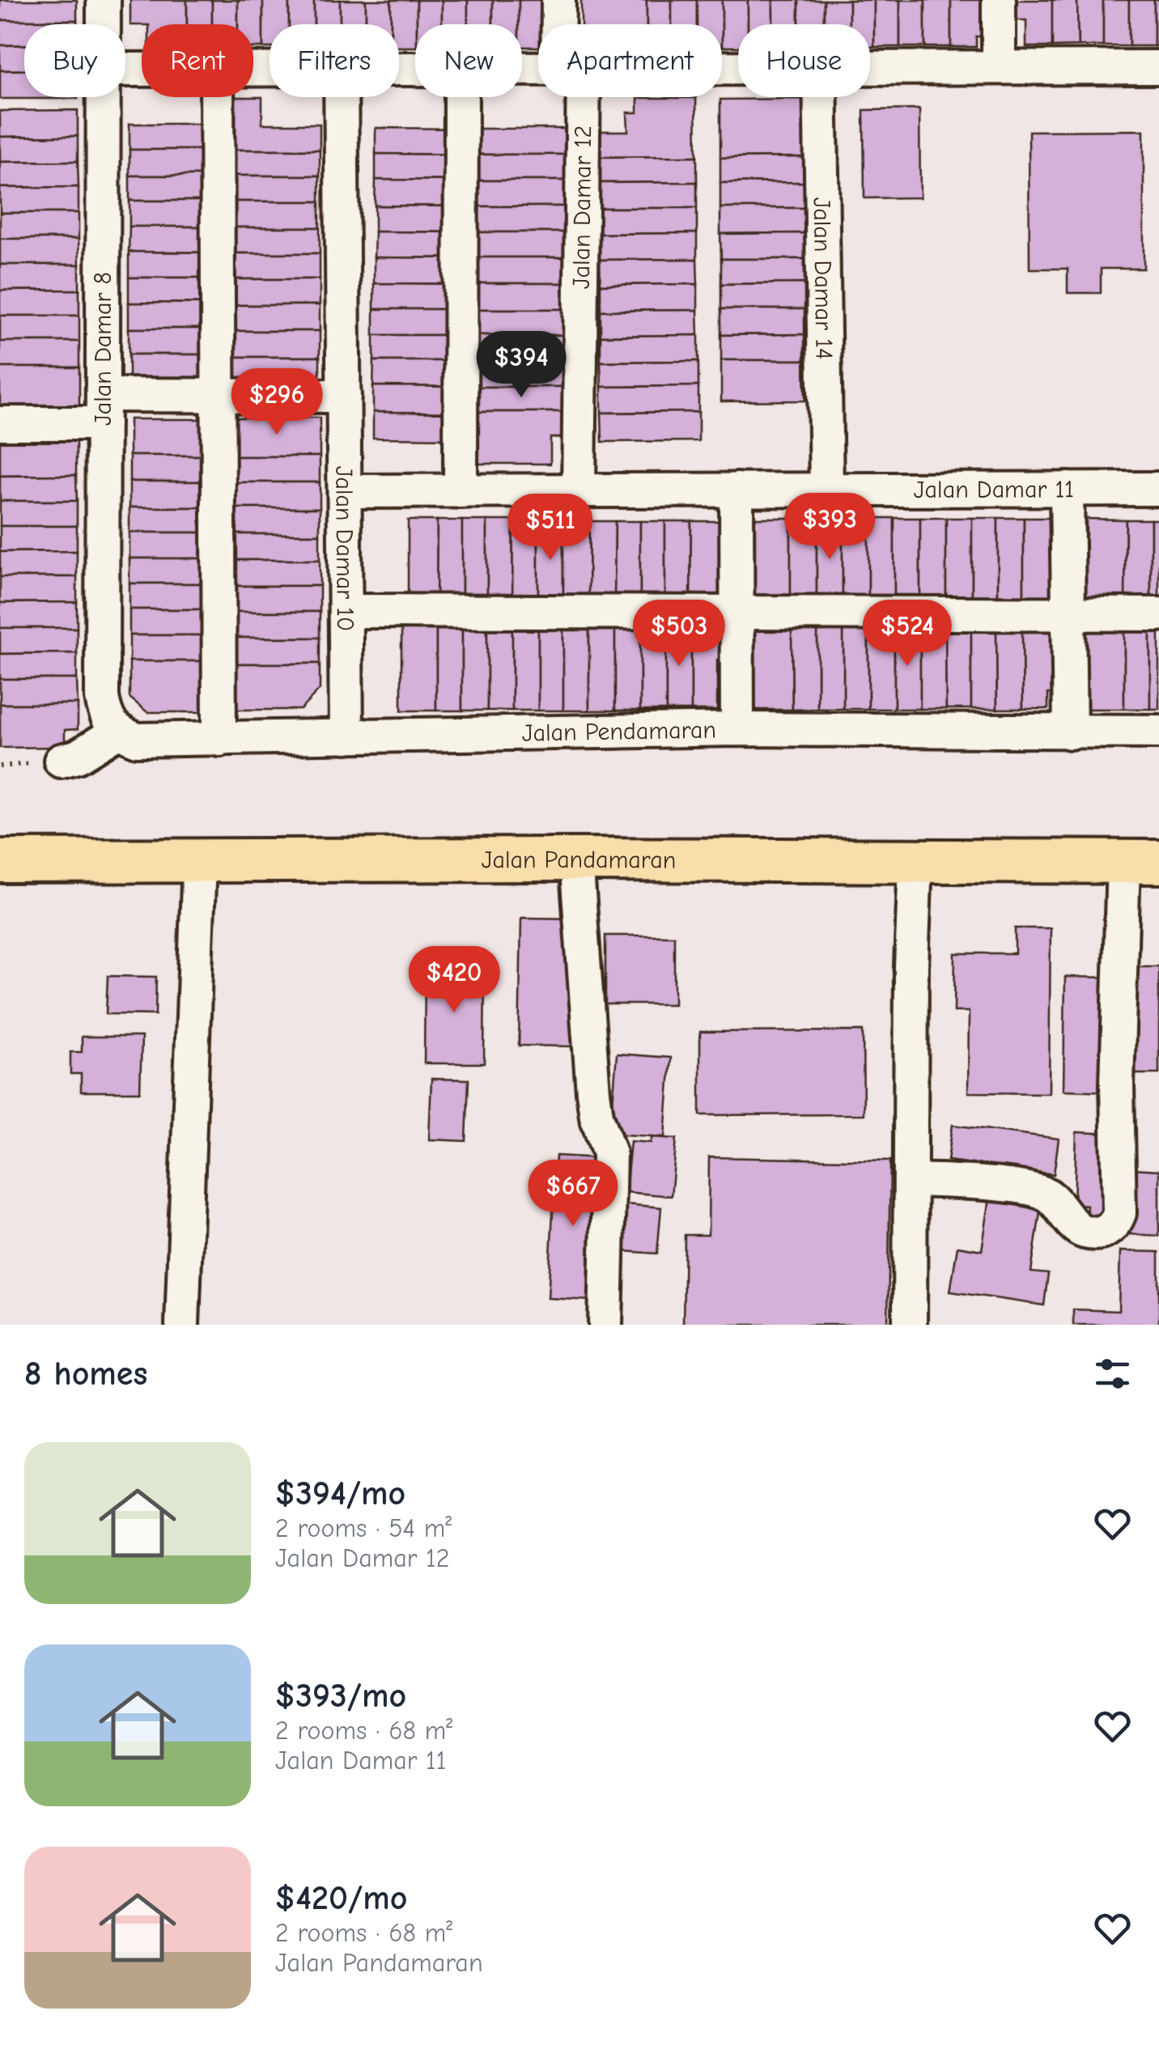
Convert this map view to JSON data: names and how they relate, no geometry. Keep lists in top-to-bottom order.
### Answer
{
  "streets": {
    "main road": ["Jalan Pandamaran"],
    "street": [
      "Jalan Damar 12",
      "Jalan Damar 14",
      "Jalan Damar 8",
      "Jalan Damar 11",
      "Jalan Damar 10",
      "Jalan Pendamaran"
    ]
  },
  "crossings": [
    ["Jalan Damar 12", "Jalan Damar 11"],
    ["Jalan Damar 14", "Jalan Damar 11"],
    ["Jalan Damar 8", "Jalan Pendamaran"],
    ["Jalan Damar 11", "Jalan Damar 10"],
    ["Jalan Damar 10", "Jalan Pendamaran"]
  ],
  "page": {
    "chip": [
      "Buy",
      "Rent",
      "Filters",
      "New",
      "Apartment",
      "House"
    ],
    "price": [
      "$394",
      "$296",
      "$393",
      "$511",
      "$503",
      "$524",
      "$420",
      "$667"
    ],
    "heading": "8 homes",
    "list": [
      {
        "name": "$394/mo",
        "note": "2 rooms · 54 m² · Jalan Damar 12"
      },
      {
        "name": "$393/mo",
        "note": "2 rooms · 68 m² · Jalan Damar 11"
      },
      {
        "name": "$420/mo",
        "note": "2 rooms · 68 m² · Jalan Pandamaran"
      }
    ]
  }
}
